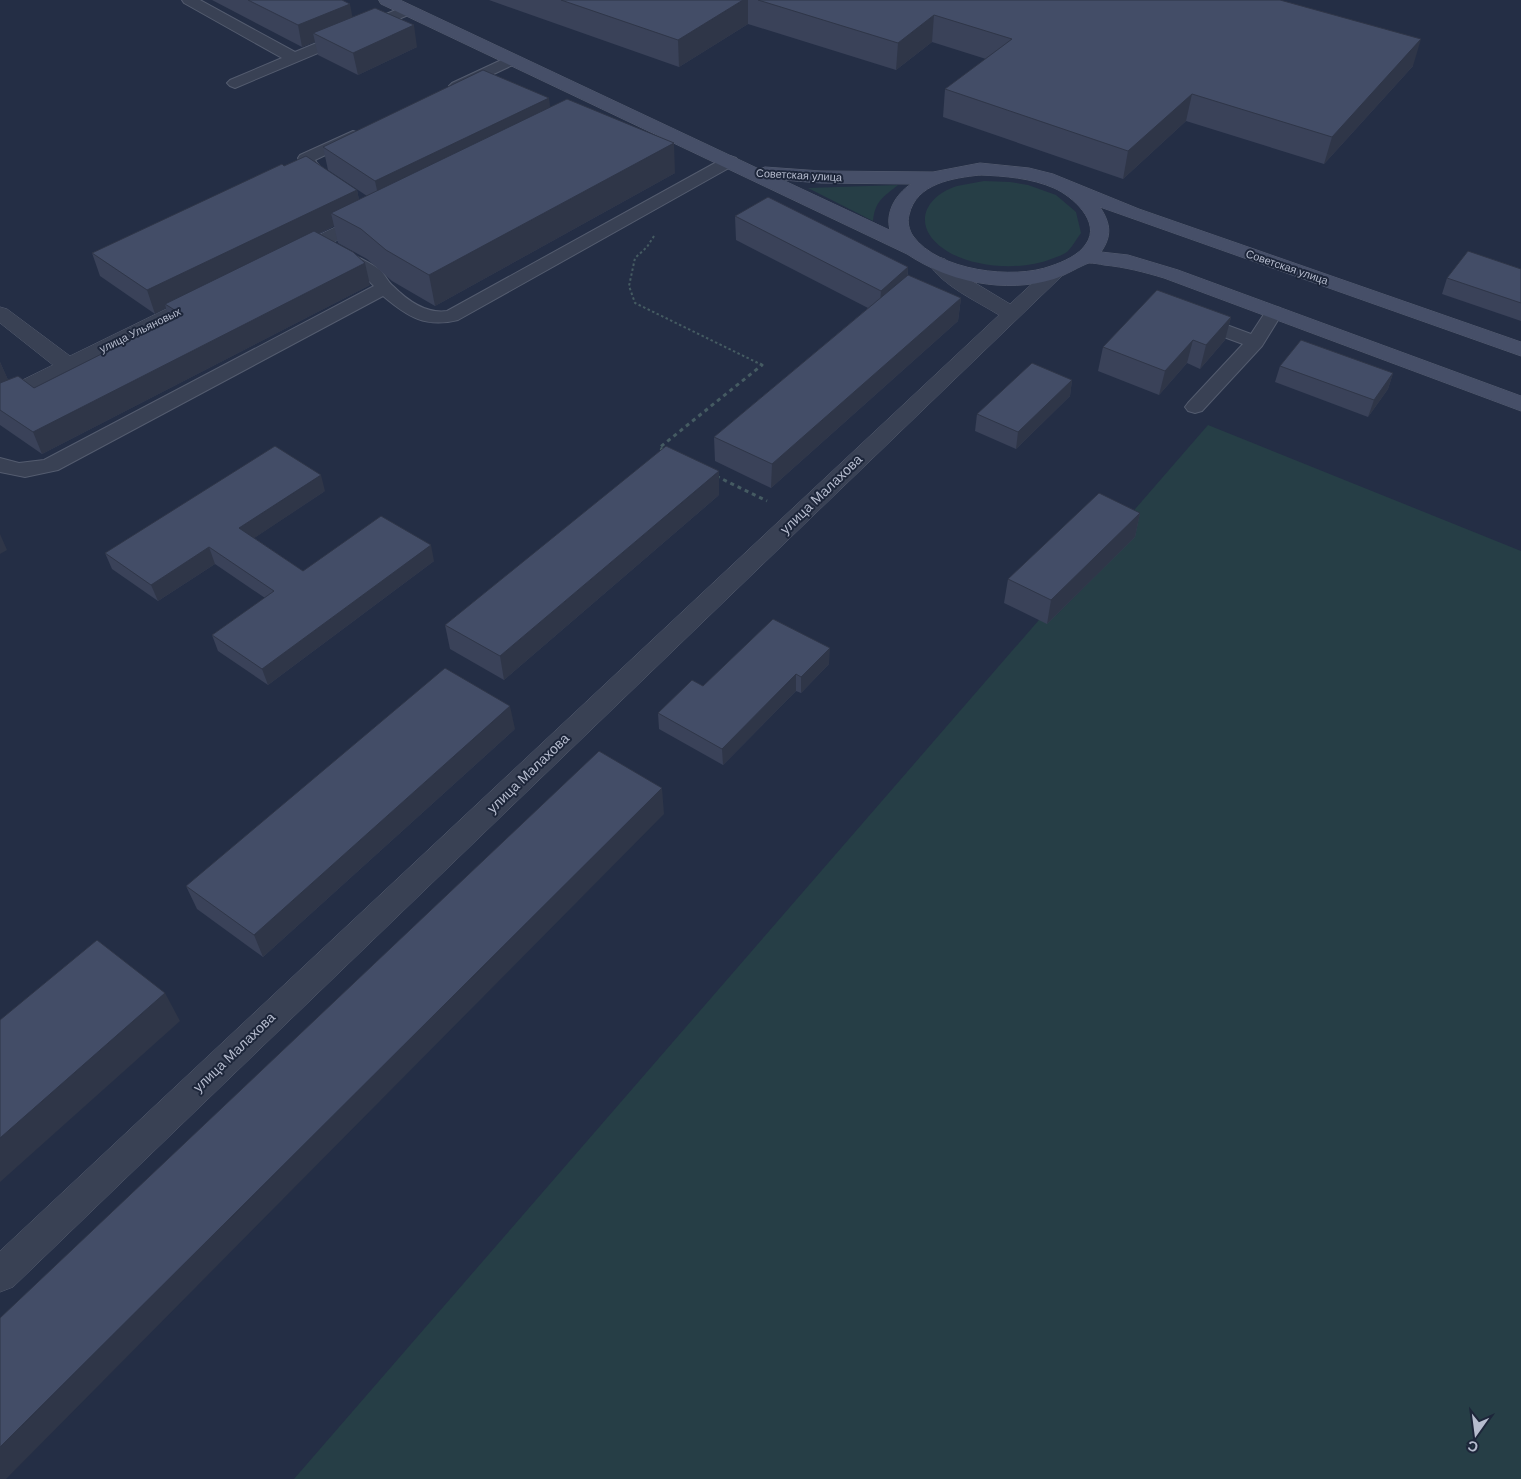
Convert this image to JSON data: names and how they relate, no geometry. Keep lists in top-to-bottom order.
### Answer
{
  "streets": {
    "main road": ["Советская улица"],
    "street": ["улица Ульяновых", "улица Малахова"]
  },
  "crossings": [
    ["Советская улица", "улица Малахова"]
  ],
  "north": "bottom"
}
